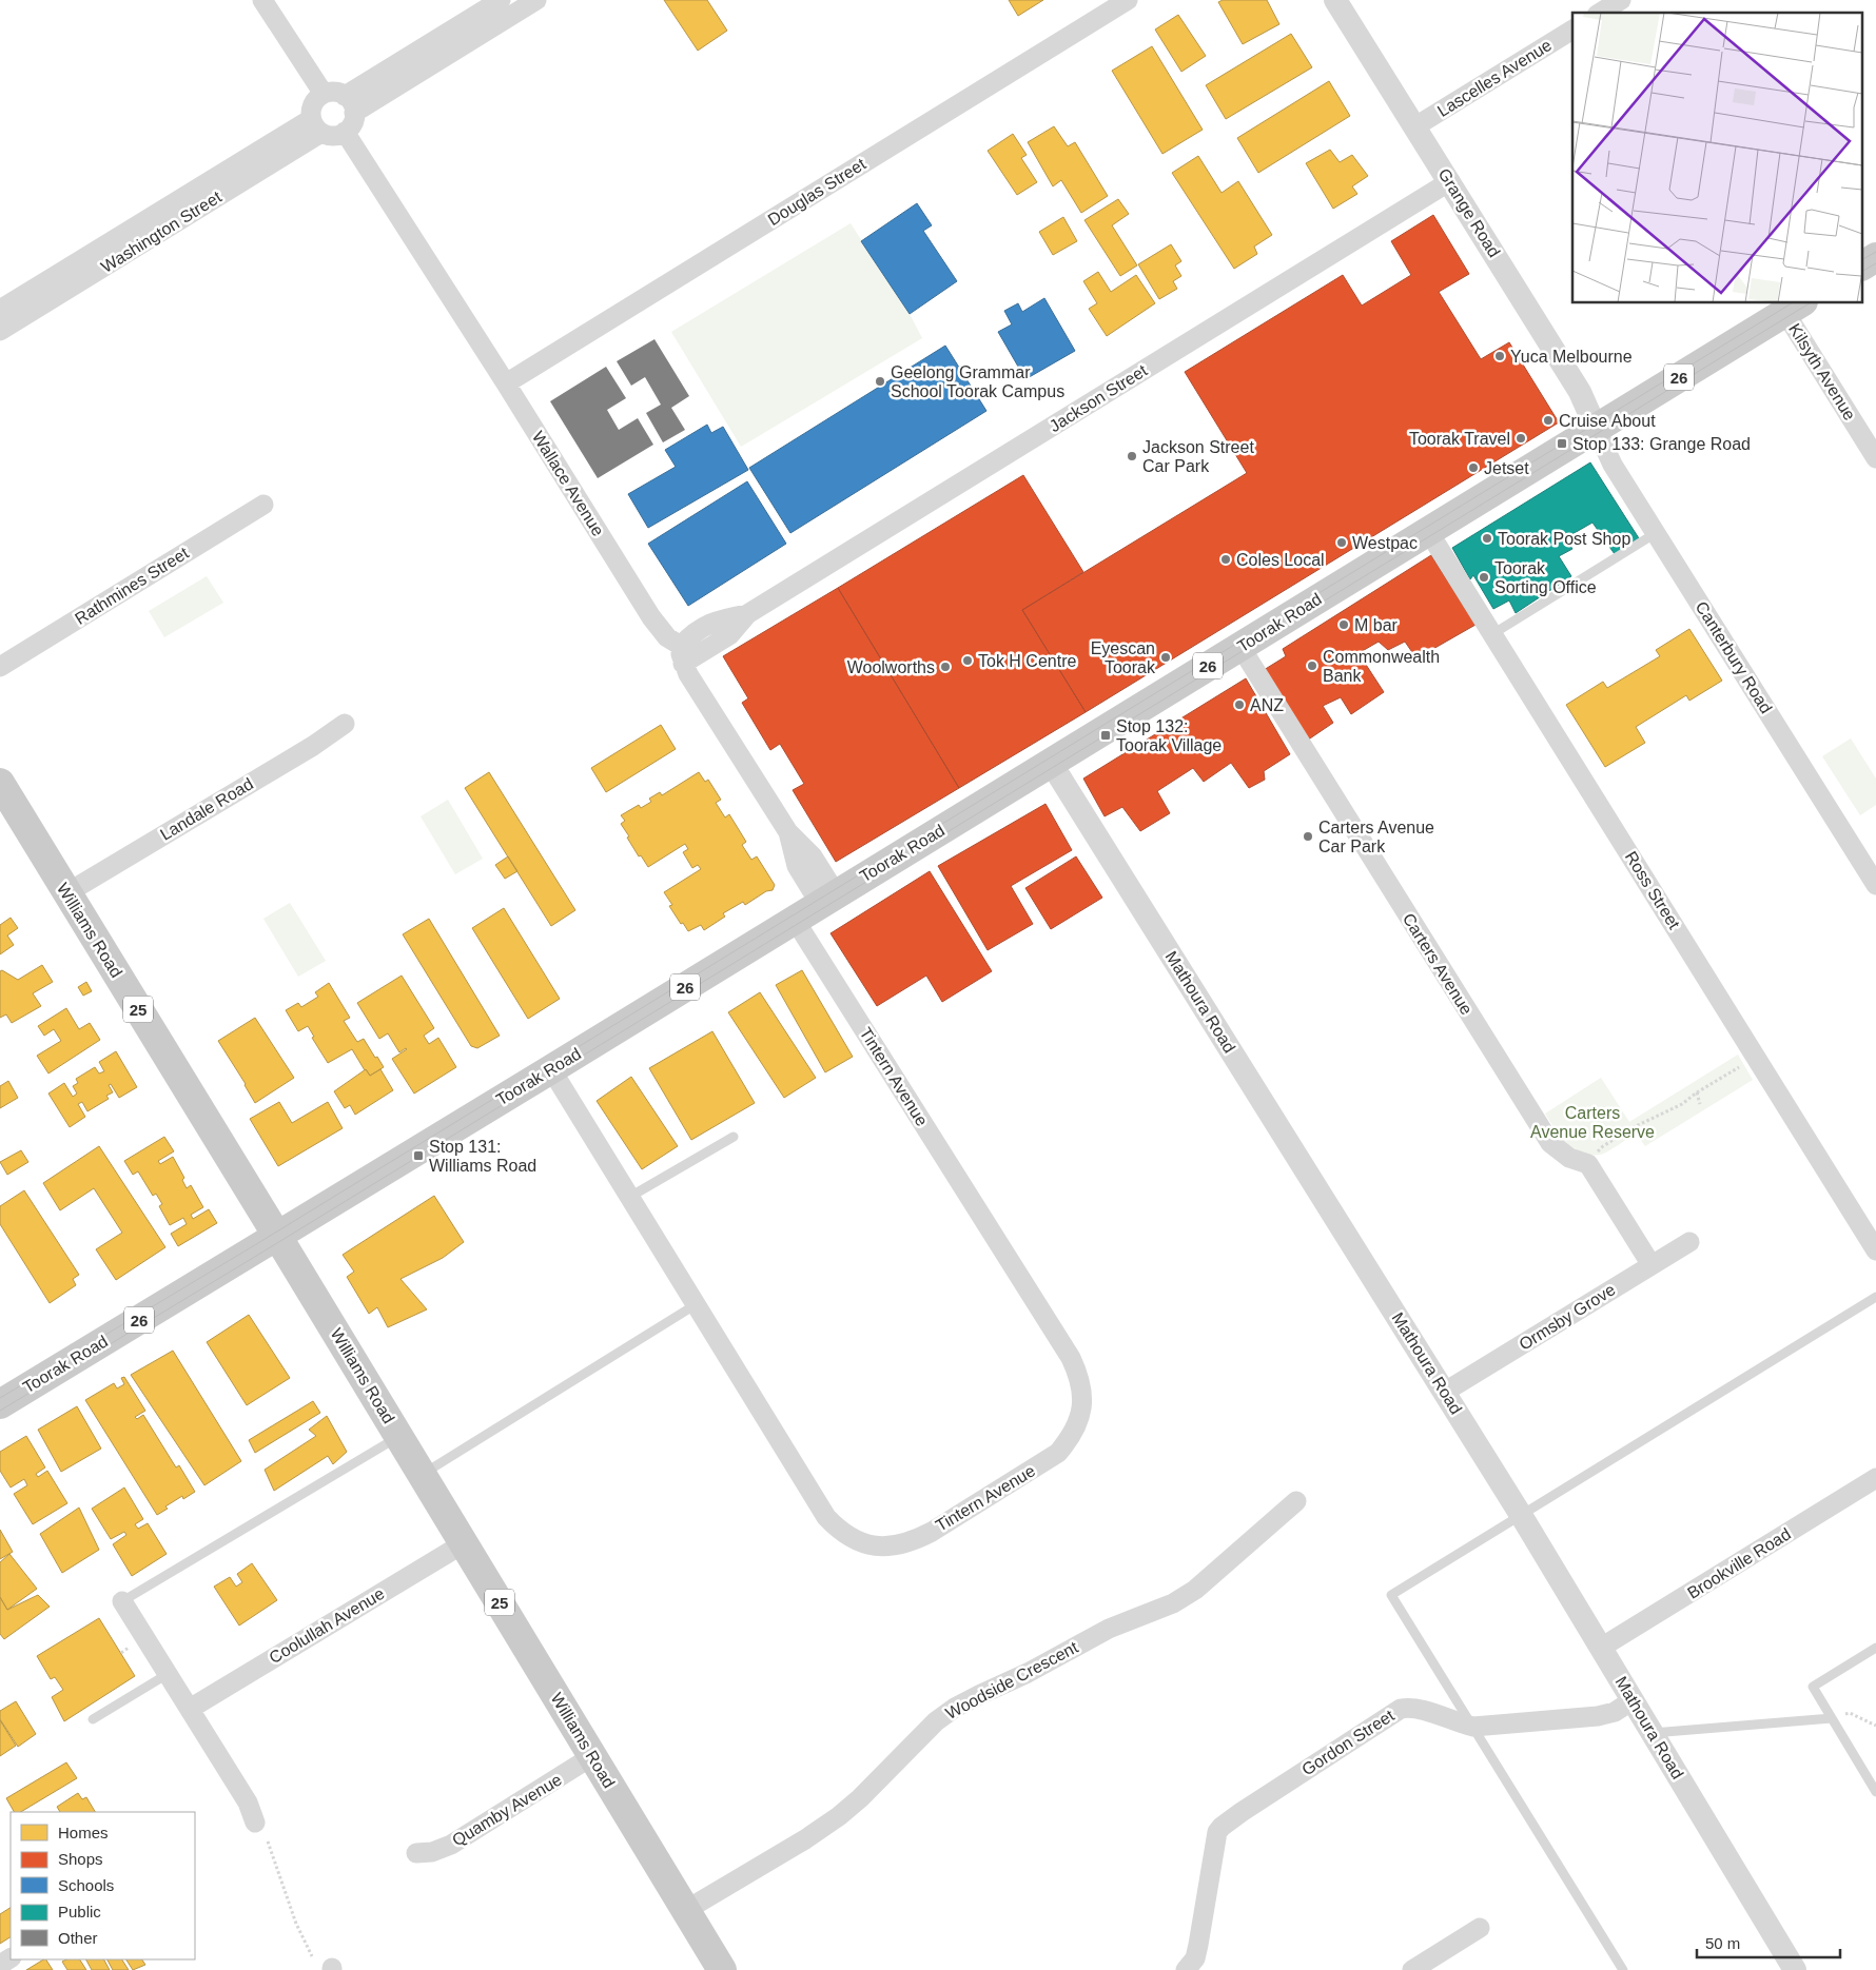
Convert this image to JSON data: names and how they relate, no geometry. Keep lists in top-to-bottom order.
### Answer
{
  "streets": {
    "main road": [
      "26",
      "Toorak Road",
      "Williams Road",
      "25"
    ],
    "street": [
      "Lascelles Avenue",
      "Douglas Street",
      "Grange Road",
      "Washington Street",
      "Kilsyth Avenue",
      "Jackson Street",
      "Wallace Avenue",
      "Rathmines Street",
      "Canterbury Road",
      "Landale Road",
      "Ross Street",
      "Carters Avenue",
      "Mathoura Road",
      "Tintern Avenue",
      "Ormsby Grove",
      "Brookville Road",
      "Coolullah Avenue",
      "Woodside Crescent",
      "Gordon Street",
      "Quamby Avenue"
    ]
  },
  "crossings": [
    ["Lascelles Avenue", "Grange Road"],
    ["Douglas Street", "Wallace Avenue"],
    ["Grange Road", "Jackson Street"],
    ["Grange Road", "Toorak Road"],
    ["Grange Road", "Canterbury Road"],
    ["Washington Street", "Wallace Avenue"],
    ["Kilsyth Avenue", "Toorak Road"],
    ["Jackson Street", "Wallace Avenue"],
    ["Wallace Avenue", "Toorak Road"],
    ["Toorak Road", "Canterbury Road"],
    ["Toorak Road", "Ross Street"],
    ["Toorak Road", "Williams Road"],
    ["Toorak Road", "Carters Avenue"],
    ["Toorak Road", "Mathoura Road"],
    ["Toorak Road", "Tintern Avenue"],
    ["Landale Road", "Williams Road"],
    ["Williams Road", "Coolullah Avenue"],
    ["Williams Road", "Woodside Crescent"],
    ["Williams Road", "Quamby Avenue"],
    ["Carters Avenue", "Ormsby Grove"],
    ["Mathoura Road", "Ormsby Grove"],
    ["Mathoura Road", "Brookville Road"],
    ["Mathoura Road", "Gordon Street"]
  ],
  "parks": ["Carters Avenue Reserve"],
  "places": {
    "other": [
      "Yuca Melbourne",
      "Geelong Grammar School Toorak Campus",
      "Cruise About",
      "Toorak Travel",
      "Jackson Street Car Park",
      "Jetset",
      "Toorak Post Shop",
      "Westpac",
      "Coles Local",
      "Toorak Sorting Office",
      "M bar",
      "Eyescan Toorak",
      "Tok H Centre",
      "Commonwealth Bank",
      "Woolworths",
      "ANZ",
      "Carters Avenue Car Park"
    ],
    "transit": ["Stop 133: Grange Road", "Stop 132: Toorak Village", "Stop 131: Williams Road"]
  },
  "legend": [
    "Homes",
    "Shops",
    "Schools",
    "Public",
    "Other"
  ],
  "scale_bar": "50 m"
}
